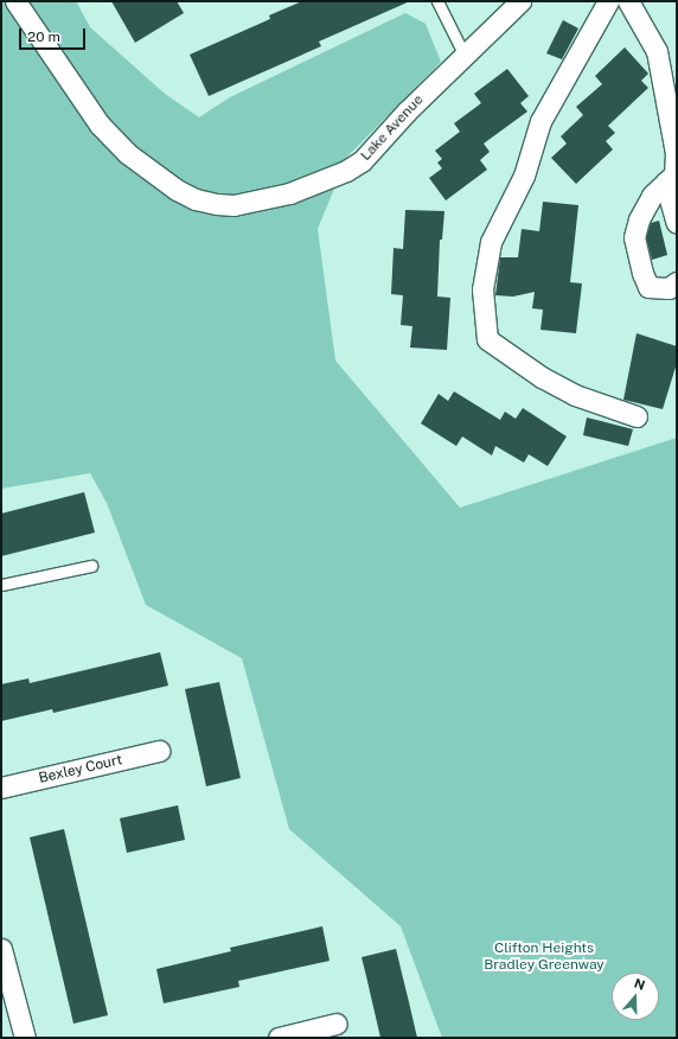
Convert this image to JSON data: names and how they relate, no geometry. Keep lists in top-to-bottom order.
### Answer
{
  "streets": {
    "street": ["Lake Avenue", "Bexley Court"]
  },
  "parks": ["Clifton Heights Bradley Greenway"],
  "scale_bar": "20 m",
  "north": "top"
}
